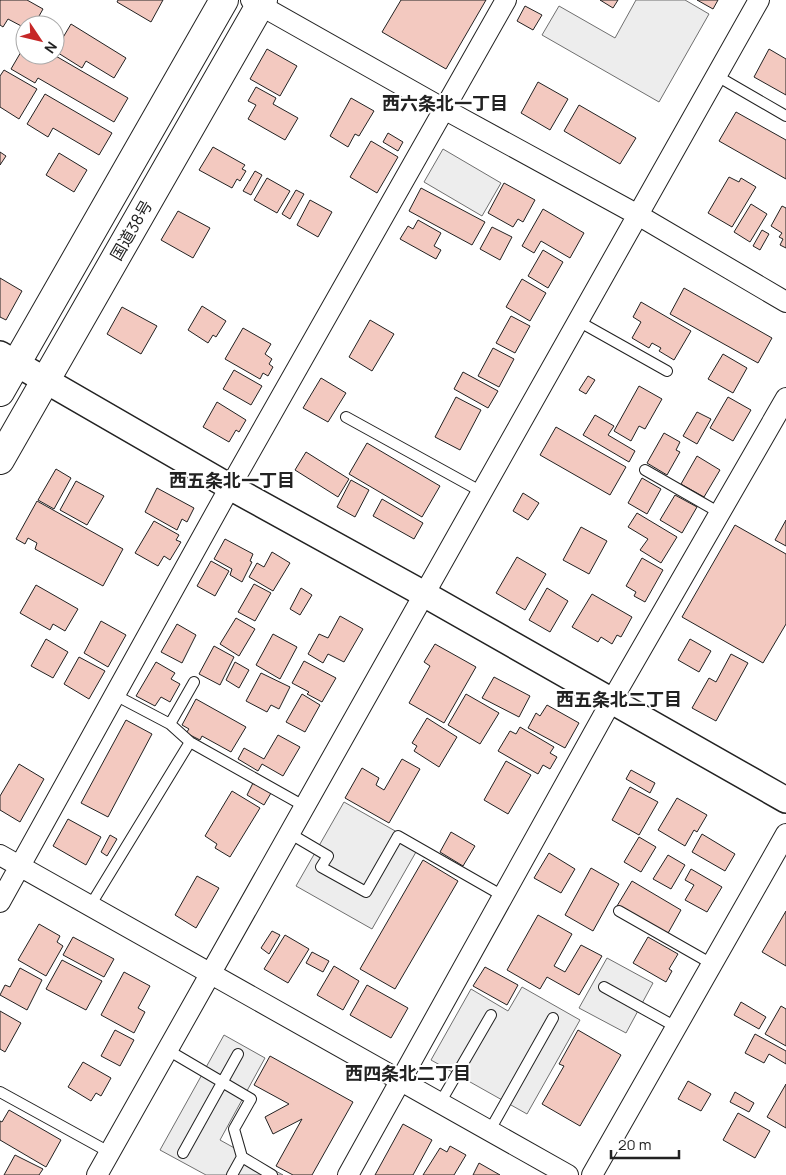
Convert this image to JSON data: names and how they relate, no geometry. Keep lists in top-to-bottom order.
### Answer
{
  "streets": {
    "highway": ["国道38号"]
  },
  "districts": [
    "西六条北一丁目",
    "西五条北一丁目",
    "西五条北二丁目",
    "西四条北二丁目"
  ],
  "scale_bar": "20 m",
  "north": "bottom right"
}
